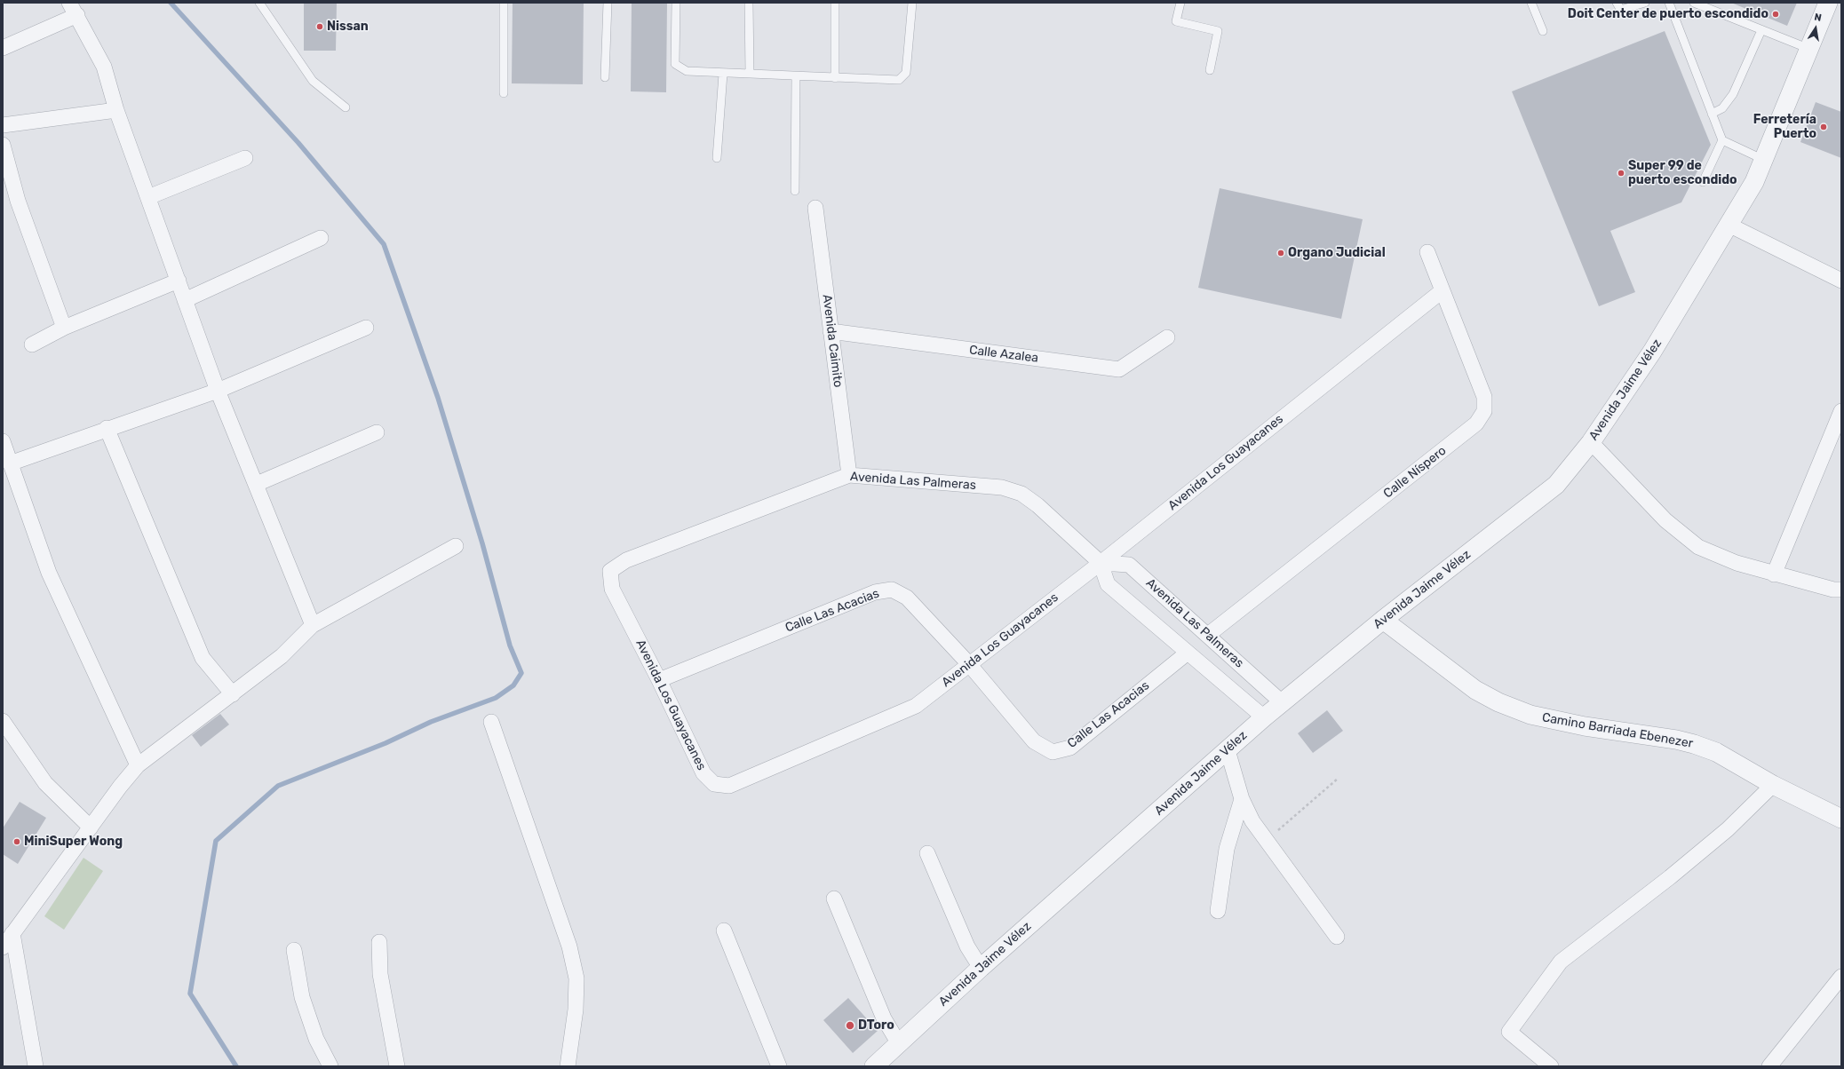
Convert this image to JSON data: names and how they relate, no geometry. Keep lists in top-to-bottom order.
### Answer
{
  "streets": {
    "street": [
      "Avenida Caimito",
      "Calle Azalea",
      "Avenida Jaime Vélez",
      "Avenida Los Guayacanes",
      "Calle Níspero",
      "Avenida Las Palmeras",
      "Calle Las Acacias",
      "Camino Barriada Ebenezer"
    ]
  },
  "crossings": [
    ["Avenida Caimito", "Calle Azalea"],
    ["Avenida Caimito", "Avenida Las Palmeras"],
    ["Avenida Jaime Vélez", "Avenida Las Palmeras"],
    ["Avenida Jaime Vélez", "Camino Barriada Ebenezer"],
    ["Avenida Los Guayacanes", "Calle Níspero"],
    ["Avenida Los Guayacanes", "Avenida Las Palmeras"],
    ["Avenida Los Guayacanes", "Calle Las Acacias"],
    ["Calle Níspero", "Avenida Las Palmeras"],
    ["Avenida Las Palmeras", "Calle Las Acacias"]
  ],
  "places": [
    "Doit Center de puerto escondido",
    "Nissan",
    "Ferretería Puerto",
    "Super 99 de puerto escondido",
    "Organo Judicial",
    "MiniSuper Wong",
    "DToro"
  ],
  "north": "top"
}
